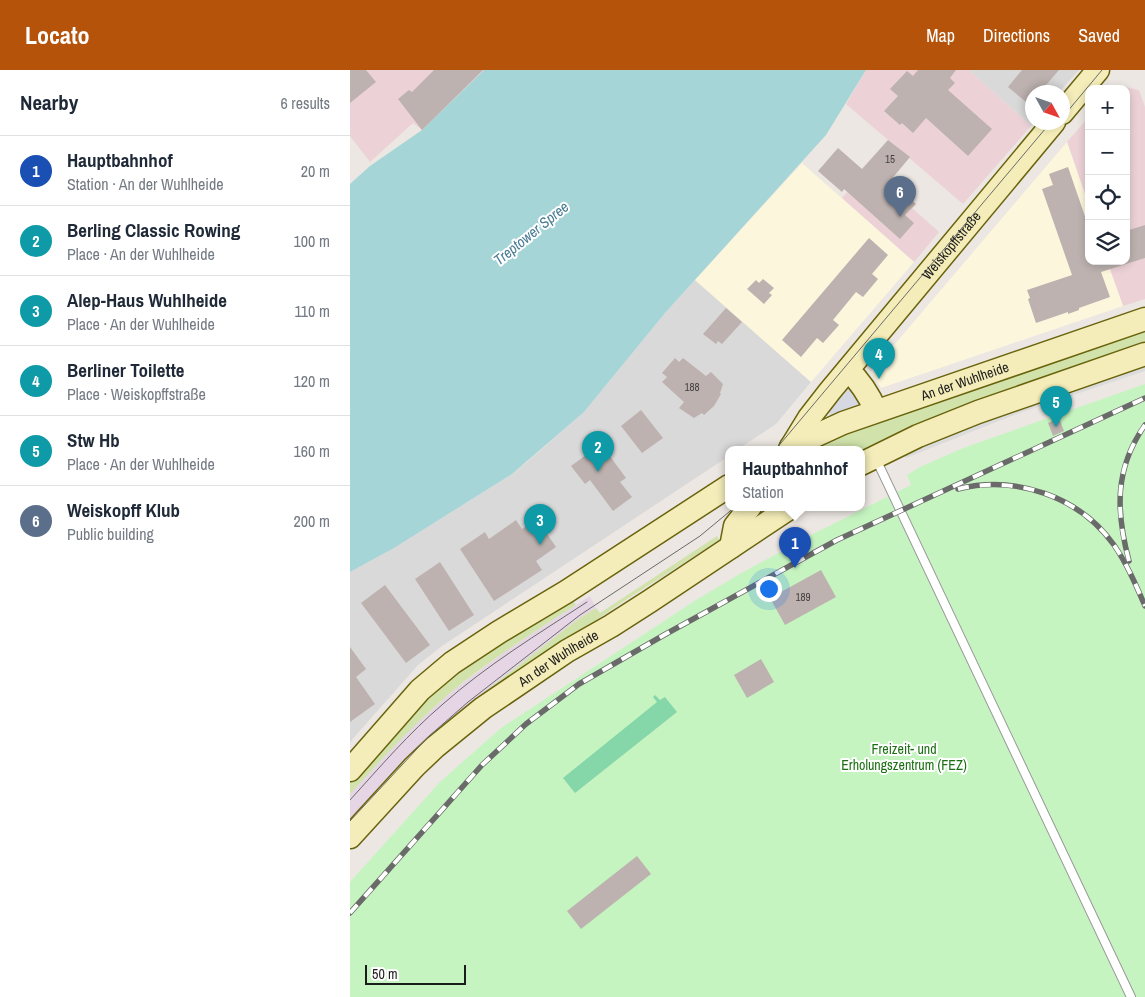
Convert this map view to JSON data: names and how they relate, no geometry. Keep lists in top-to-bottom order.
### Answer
{
  "streets": {
    "main road": ["Weiskopffstraße", "An der Wuhlheide"]
  },
  "water": ["Treptower Spree"],
  "parks": ["Freizeit- und Erholungszentrum (FEZ)"],
  "house_numbers": ["15", "188", "189"],
  "scale_bar": "50 m",
  "north": "bottom right",
  "page": {
    "header": "Locato",
    "nav": ["Map", "Directions", "Saved"],
    "heading": ["Nearby", "6 results"],
    "map_buttons": ["+", "−"],
    "list": [
      {
        "mark": "1",
        "name": "Hauptbahnhof",
        "note": "Station · An der Wuhlheide",
        "value": "20 m"
      },
      {
        "mark": "2",
        "name": "Berling Classic Rowing",
        "note": "Place · An der Wuhlheide",
        "value": "100 m"
      },
      {
        "mark": "3",
        "name": "Alep-Haus Wuhlheide",
        "note": "Place · An der Wuhlheide",
        "value": "110 m"
      },
      {
        "mark": "4",
        "name": "Berliner Toilette",
        "note": "Place · Weiskopffstraße",
        "value": "120 m"
      },
      {
        "mark": "5",
        "name": "Stw Hb",
        "note": "Place · An der Wuhlheide",
        "value": "160 m"
      },
      {
        "mark": "6",
        "name": "Weiskopff Klub",
        "note": "Public building",
        "value": "200 m"
      }
    ],
    "pins": [
      "6",
      "4",
      "5",
      "2",
      "3",
      "1"
    ],
    "popup": ["Hauptbahnhof", "Station"],
    "scale": "50 m"
  }
}
